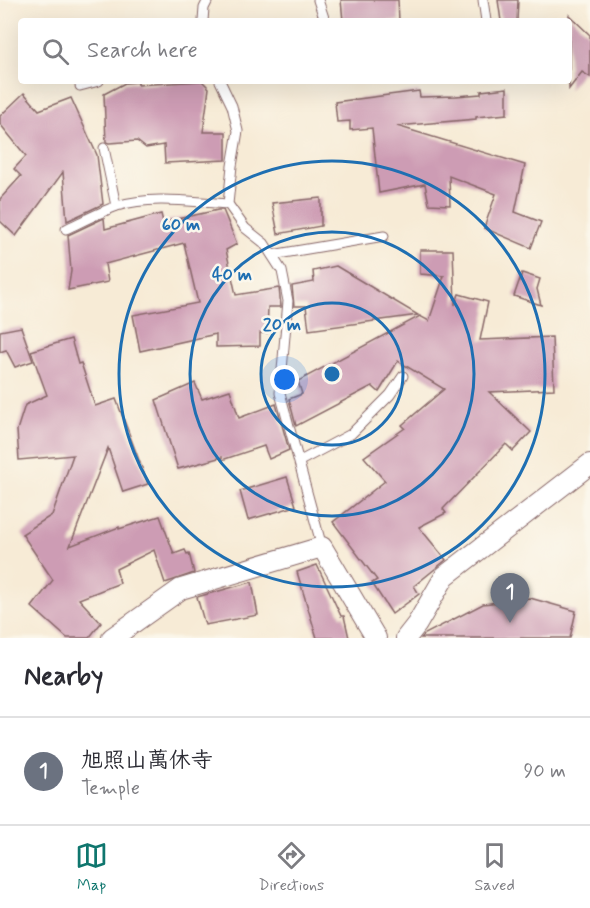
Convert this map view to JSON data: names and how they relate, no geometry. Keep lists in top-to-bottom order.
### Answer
{
  "page": {
    "search": "Search here",
    "pins": "1",
    "heading": "Nearby",
    "list": [
      {
        "mark": "1",
        "name": "旭照山萬休寺",
        "note": "Temple",
        "value": "90 m"
      }
    ],
    "nav": ["Map", "Directions", "Saved"]
  },
  "rings": ["60 m", "40 m", "20 m"]
}
